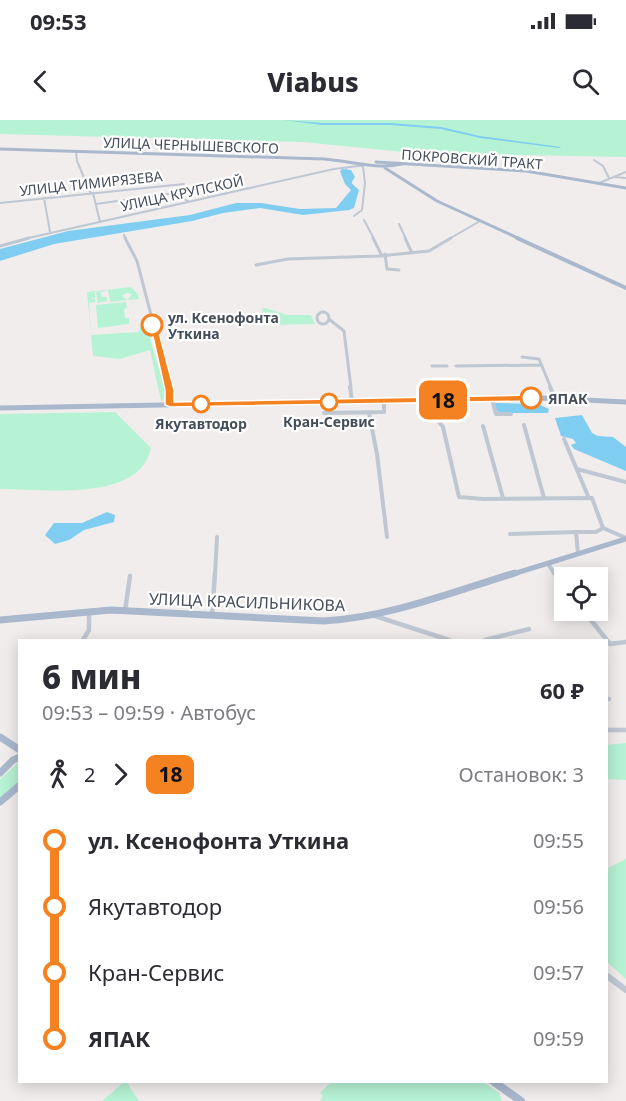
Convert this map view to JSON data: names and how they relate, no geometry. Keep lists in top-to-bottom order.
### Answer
{
  "streets": {
    "main road": ["УЛИЦА ЧЕРНЫШЕВСКОГО", "ПОКРОВСКИЙ ТРАКТ", "УЛИЦА КРАСИЛЬНИКОВА"],
    "street": ["УЛИЦА ТИМИРЯЗЕВА", "УЛИЦА КРУПСКОЙ"]
  },
  "crossings": [
    ["УЛИЦА ЧЕРНЫШЕВСКОГО", "ПОКРОВСКИЙ ТРАКТ"],
    ["УЛИЦА ЧЕРНЫШЕВСКОГО", "УЛИЦА КРУПСКОЙ"]
  ],
  "places": [
    "ул. Ксенофонта Уткина",
    "ЯПАК",
    "Кран-Сервис",
    "Якутавтодор"
  ],
  "lines": ["bus line 18"],
  "page": {
    "status": "09:53",
    "header": "Viabus",
    "on_map": "18",
    "heading": ["6 мин", "09:53 – 09:59 · Автобус", "60 ₽"],
    "legs": ["2", "18", "Остановок: 3"],
    "list": [
      {
        "name": "ул. Ксенофонта Уткина",
        "value": "09:55"
      },
      {
        "name": "Якутавтодор",
        "value": "09:56"
      },
      {
        "name": "Кран-Сервис",
        "value": "09:57"
      },
      {
        "name": "ЯПАК",
        "value": "09:59"
      }
    ]
  }
}
